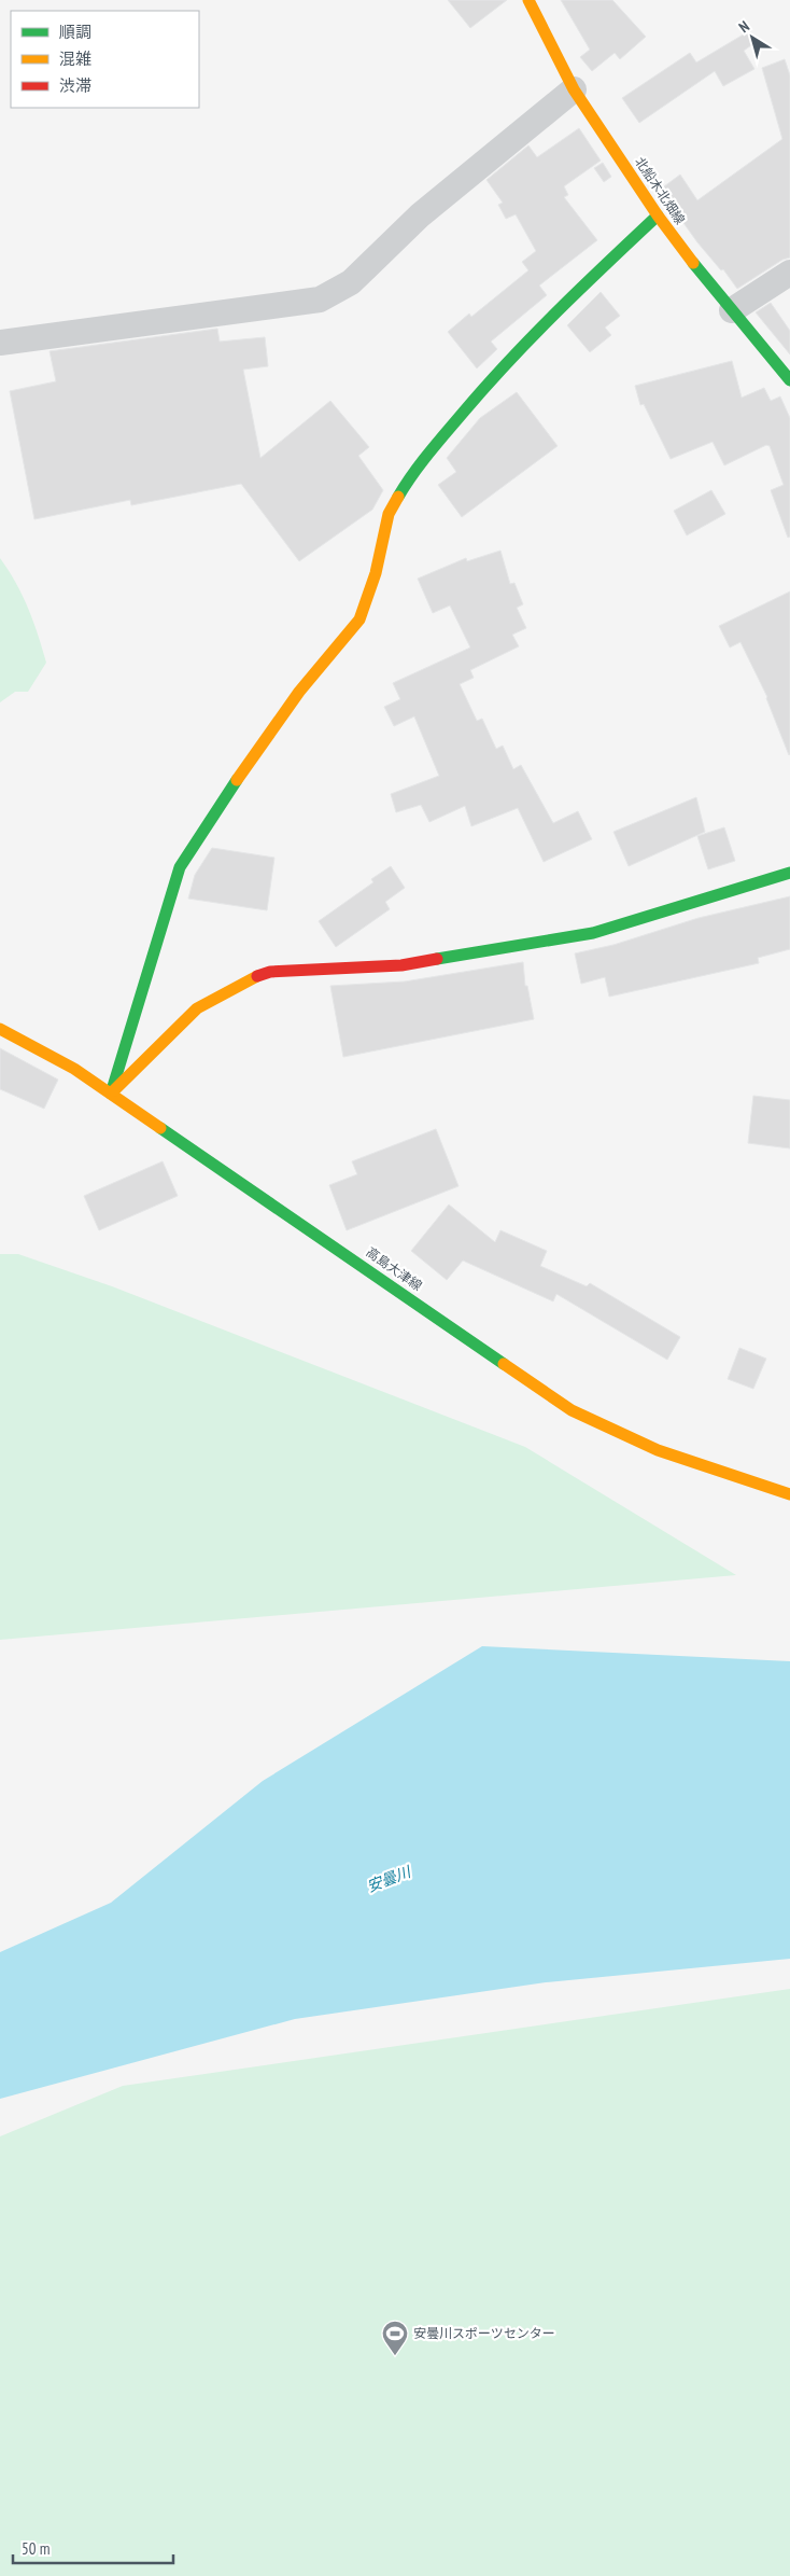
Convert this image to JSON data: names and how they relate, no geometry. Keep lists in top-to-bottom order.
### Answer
{
  "streets": {
    "street": ["北船木北畑線", "高島大津線"]
  },
  "water": ["安曇川"],
  "places": {
    "sports": ["安曇川スポーツセンター"]
  },
  "legend": ["順調", "混雑", "渋滞"],
  "scale_bar": "50 m",
  "north": "top left"
}
